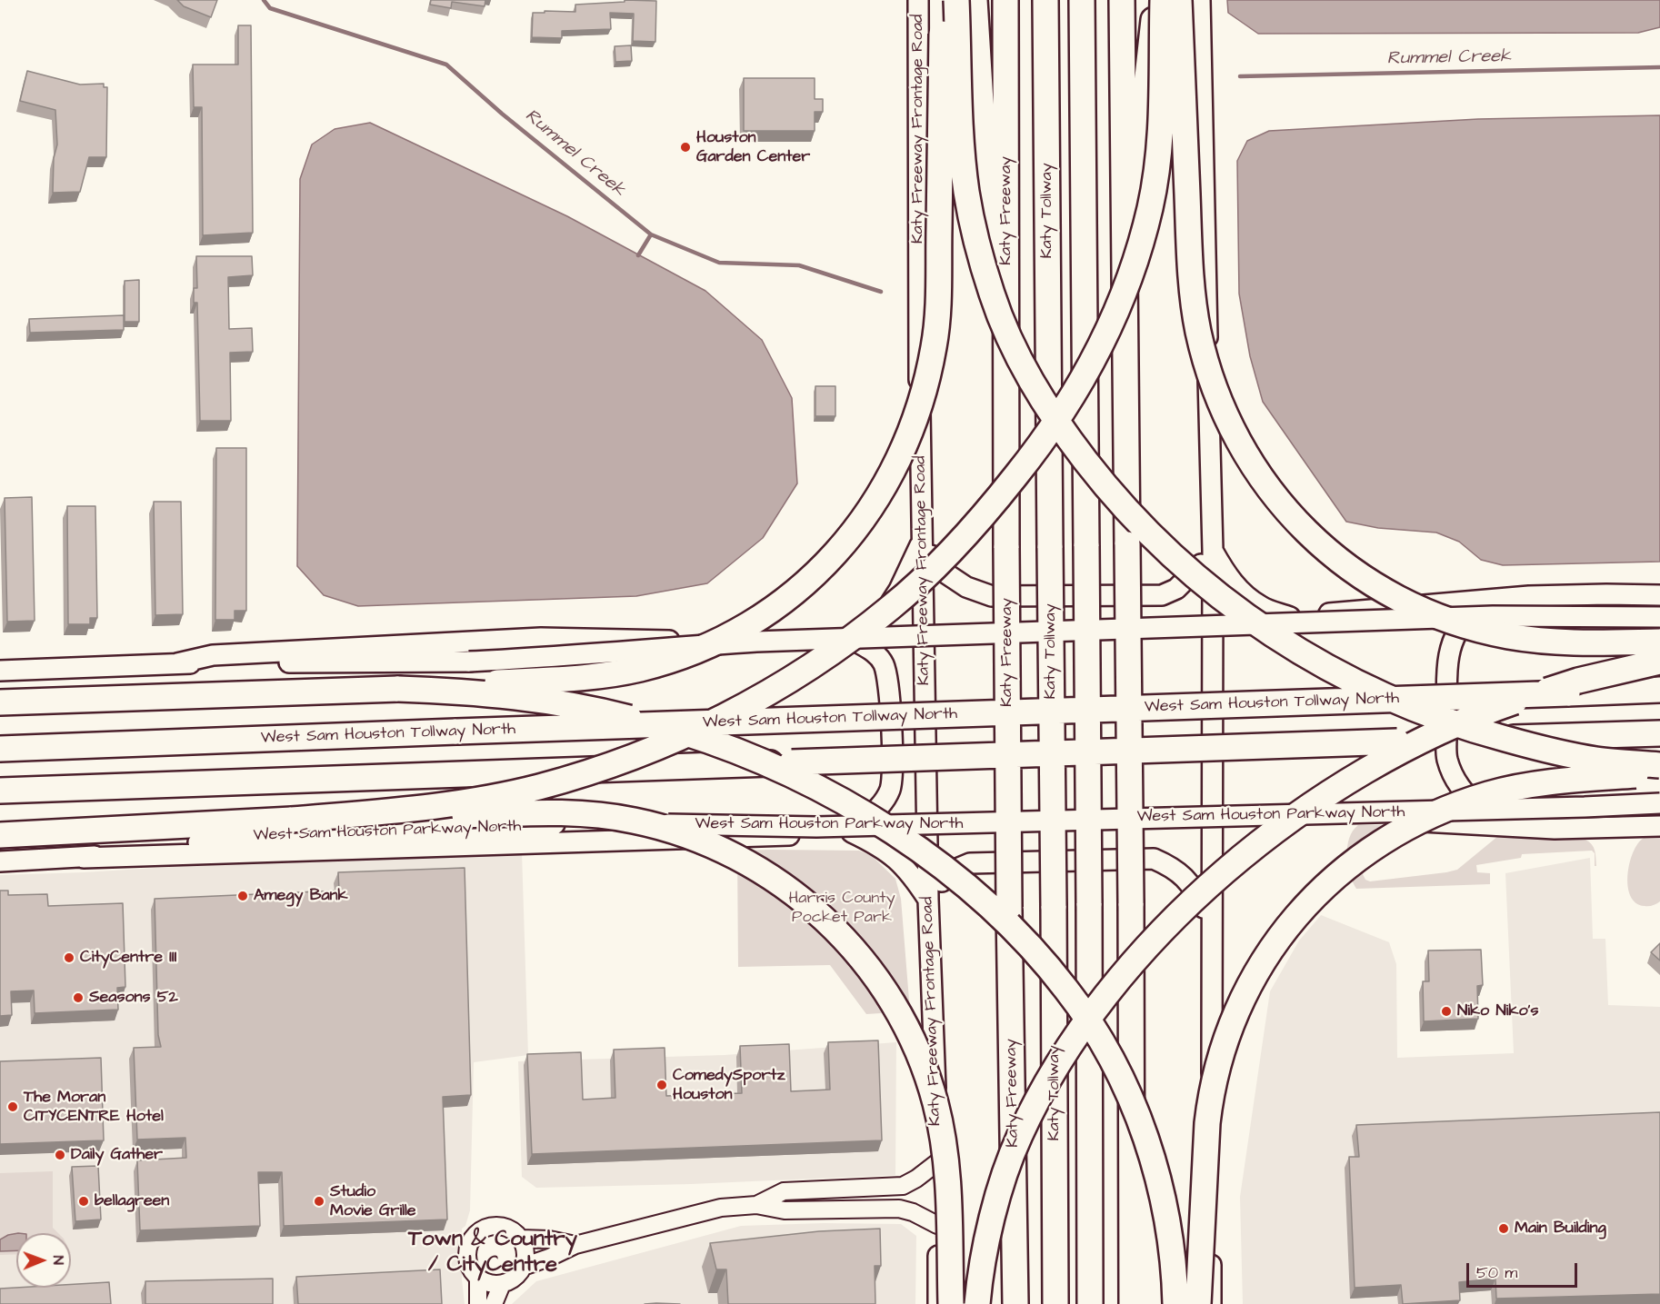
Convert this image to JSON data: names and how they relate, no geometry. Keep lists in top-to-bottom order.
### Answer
{
  "streets": {
    "highway": ["Katy Freeway", "Katy Tollway", "West Sam Houston Tollway North"],
    "main road": ["Katy Freeway Frontage Road", "West Sam Houston Parkway North"]
  },
  "districts": ["Town & Country / CityCentre"],
  "water": ["Rummel Creek"],
  "parks": ["Harris County Pocket Park"],
  "places": [
    "Houston Garden Center",
    "Amegy Bank",
    "CityCentre III",
    "Seasons 52",
    "Niko Niko's",
    "ComedySportz Houston",
    "The Moran CITYCENTRE Hotel",
    "Daily Gather",
    "bellagreen",
    "Studio Movie Grille",
    "Main Building"
  ],
  "scale_bar": "50 m",
  "north": "right"
}
